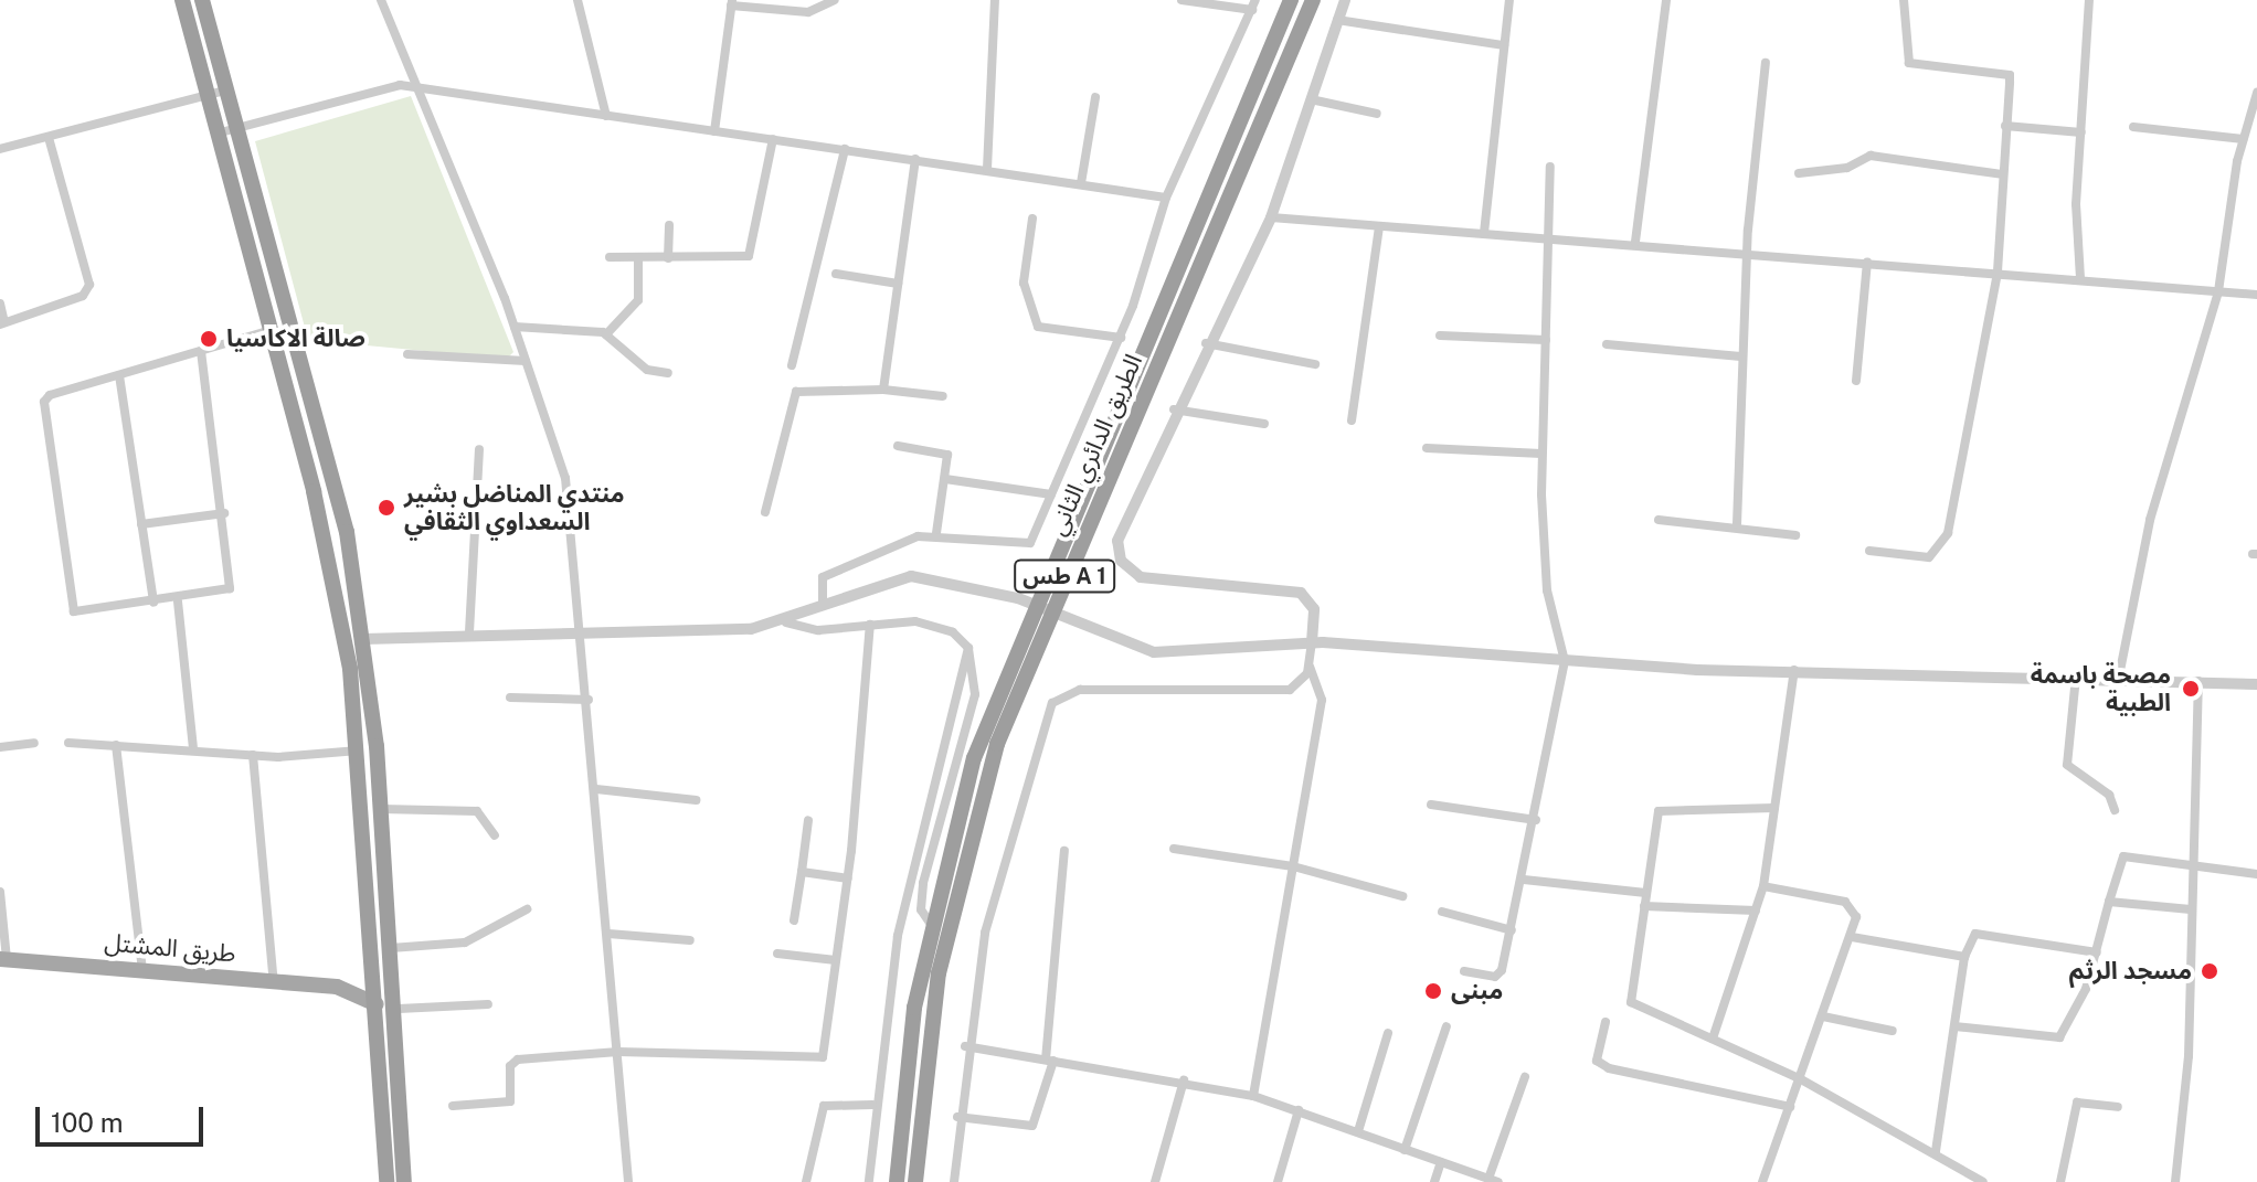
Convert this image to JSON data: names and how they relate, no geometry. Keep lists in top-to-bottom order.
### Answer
{
  "streets": {
    "highway": ["الطريق الدائري الثاني", "طس A 1"],
    "main road": ["طريق المشتل"]
  },
  "places": [
    "صالة الاكاسيا",
    "منتدي المناضل بشير السعداوي الثقافي",
    "مصحة باسمة الطبية",
    "مسجد الرثم",
    "مبنى"
  ],
  "scale_bar": "100 m"
}
